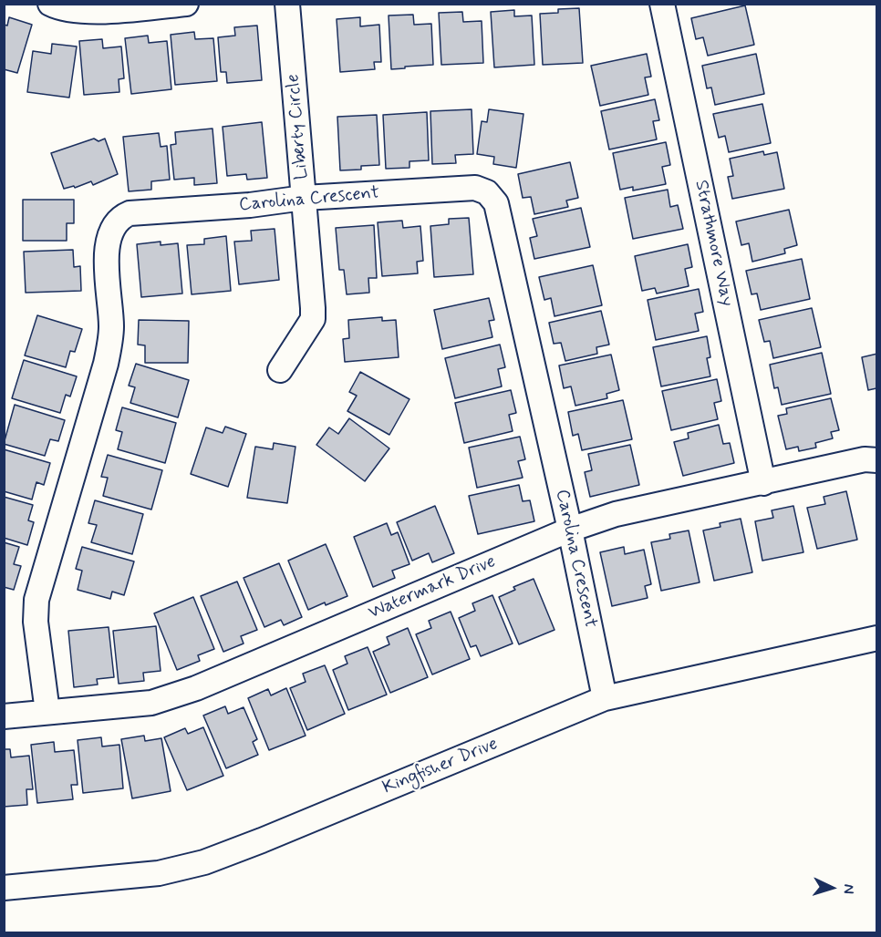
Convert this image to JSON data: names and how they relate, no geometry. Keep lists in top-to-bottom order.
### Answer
{
  "streets": {
    "street": [
      "Liberty Circle",
      "Carolina Crescent",
      "Strathmore Way",
      "Watermark Drive",
      "Kingfisher Drive"
    ]
  },
  "crossings": [
    ["Liberty Circle", "Carolina Crescent"],
    ["Carolina Crescent", "Watermark Drive"],
    ["Carolina Crescent", "Kingfisher Drive"],
    ["Strathmore Way", "Watermark Drive"]
  ],
  "north": "right"
}
